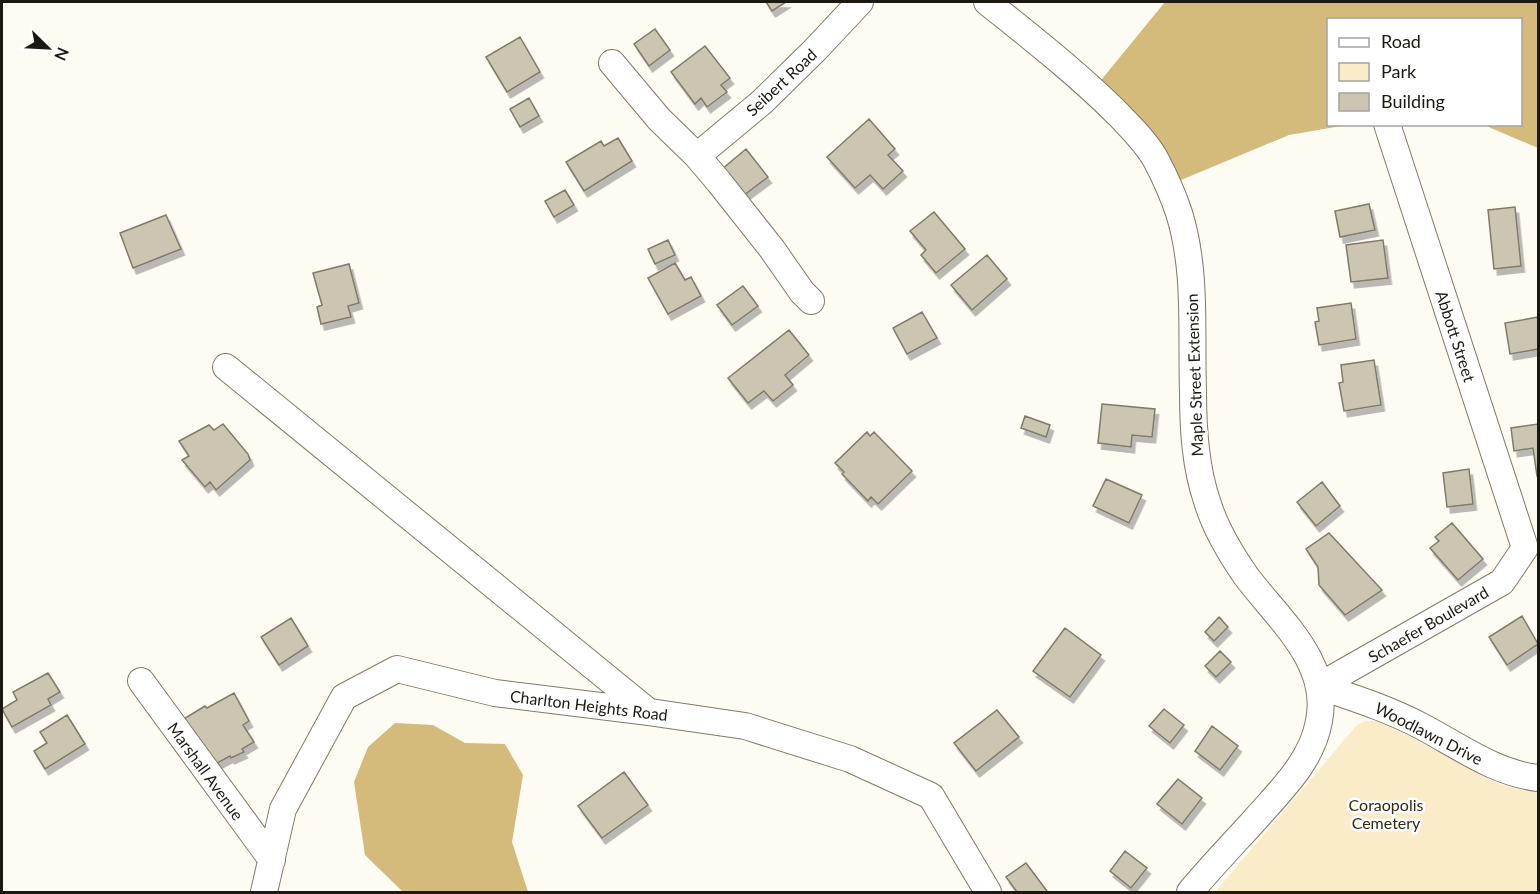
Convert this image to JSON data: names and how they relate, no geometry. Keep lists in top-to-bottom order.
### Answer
{
  "streets": {
    "street": [
      "Seibert Road",
      "Abbott Street",
      "Maple Street Extension",
      "Schaefer Boulevard",
      "Charlton Heights Road",
      "Woodlawn Drive",
      "Marshall Avenue"
    ]
  },
  "crossings": [
    ["Abbott Street", "Schaefer Boulevard"],
    ["Maple Street Extension", "Schaefer Boulevard"],
    ["Maple Street Extension", "Woodlawn Drive"],
    ["Schaefer Boulevard", "Woodlawn Drive"],
    ["Charlton Heights Road", "Marshall Avenue"]
  ],
  "parks": ["Coraopolis Cemetery"],
  "legend": ["Road", "Park", "Building"],
  "north": "bottom right"
}
